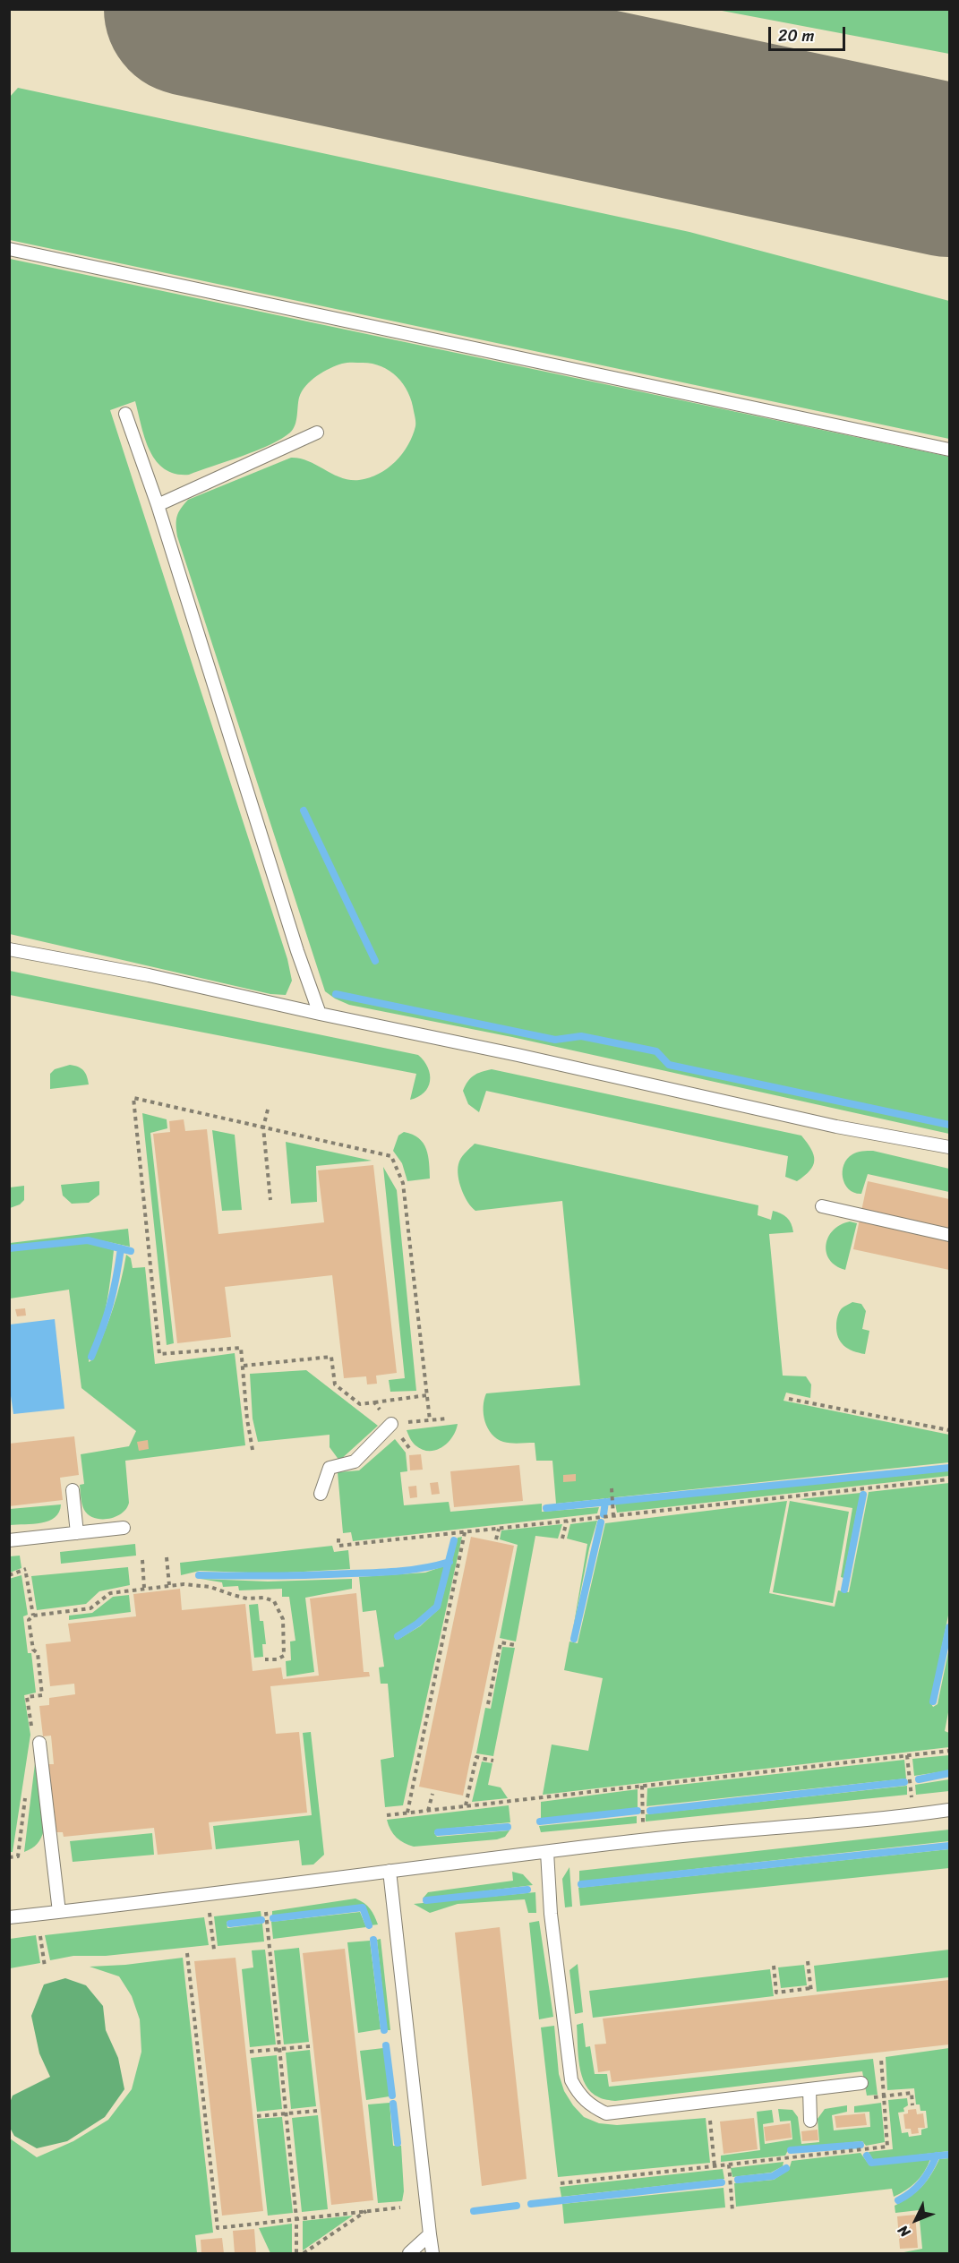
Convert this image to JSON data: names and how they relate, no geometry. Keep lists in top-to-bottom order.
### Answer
{
  "scale_bar": "20 m",
  "north": "bottom left"
}
